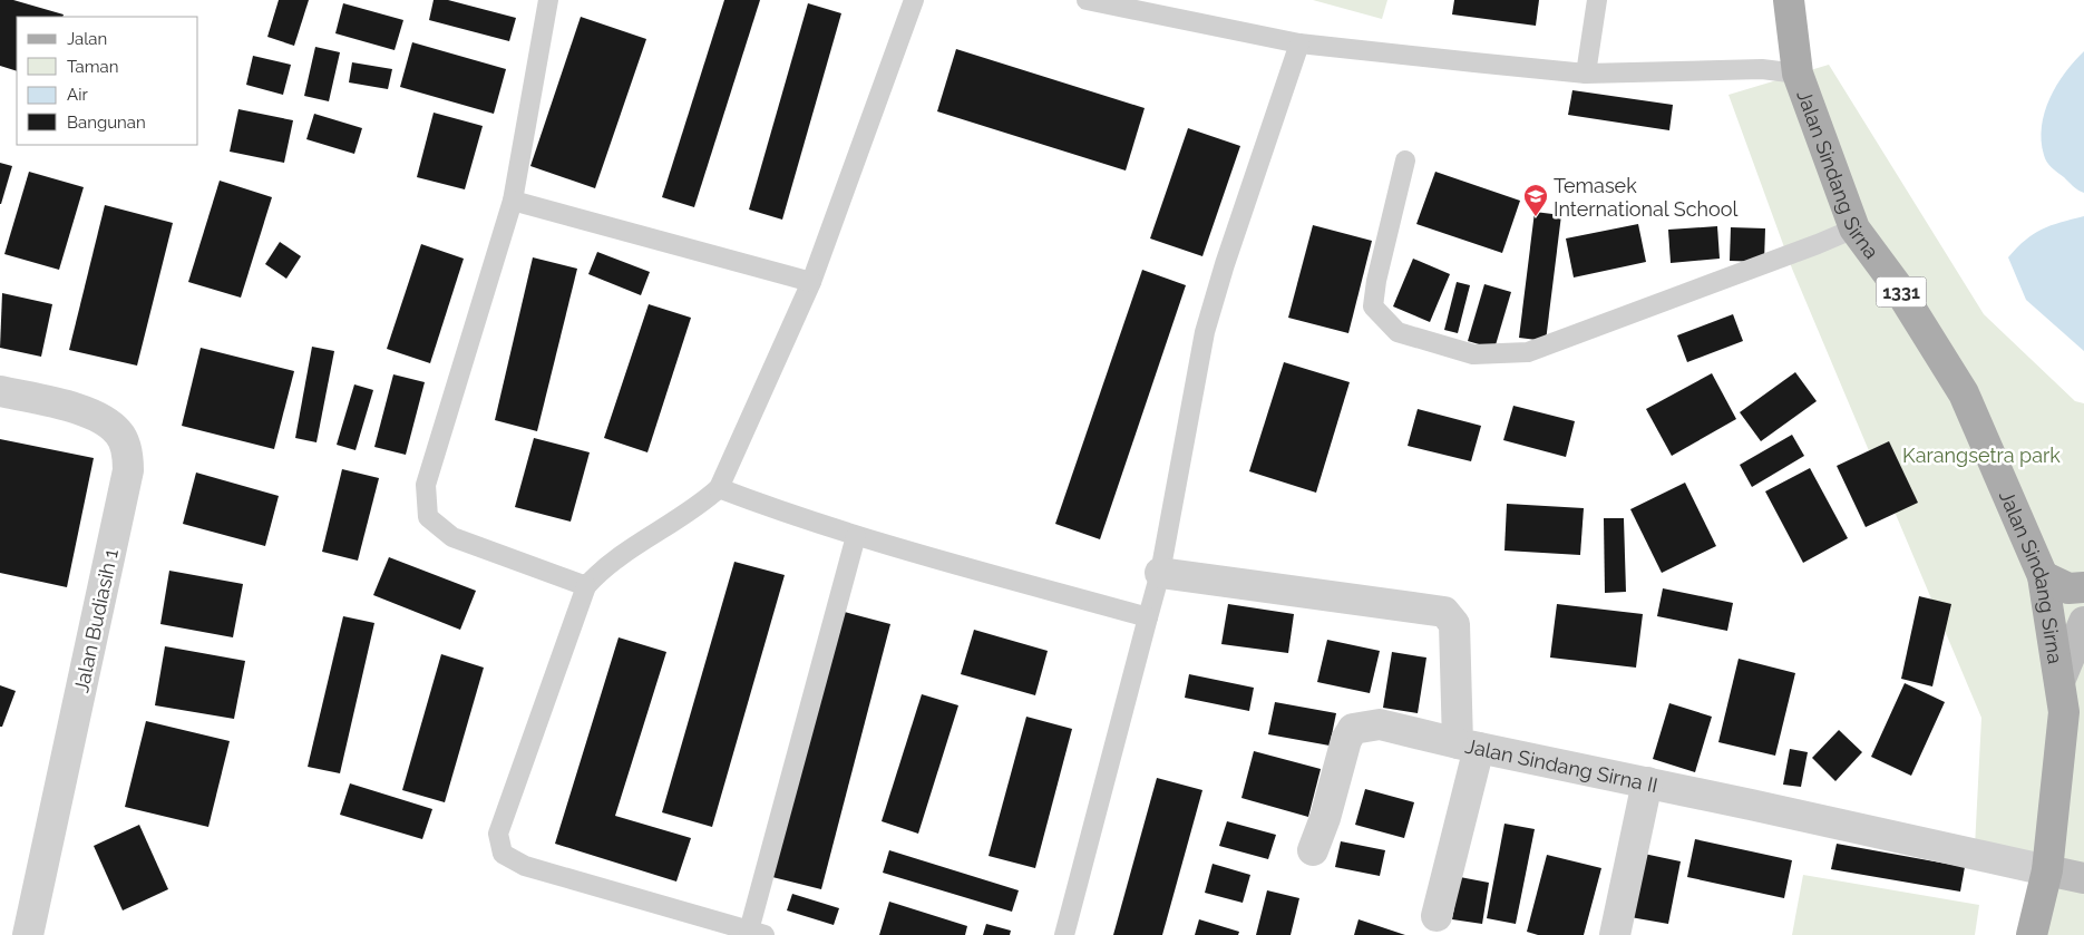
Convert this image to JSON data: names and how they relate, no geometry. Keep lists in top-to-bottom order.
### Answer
{
  "streets": {
    "main road": ["Jalan Sindang Sirna", "1331"],
    "street": ["Jalan Budiasih 1", "Jalan Sindang Sirna II"]
  },
  "crossings": [
    ["Jalan Sindang Sirna", "Jalan Sindang Sirna II"]
  ],
  "parks": ["Karangsetra park"],
  "places": {
    "school or university": ["Temasek International School"]
  },
  "legend": [
    "Jalan",
    "Taman",
    "Air",
    "Bangunan"
  ]
}
